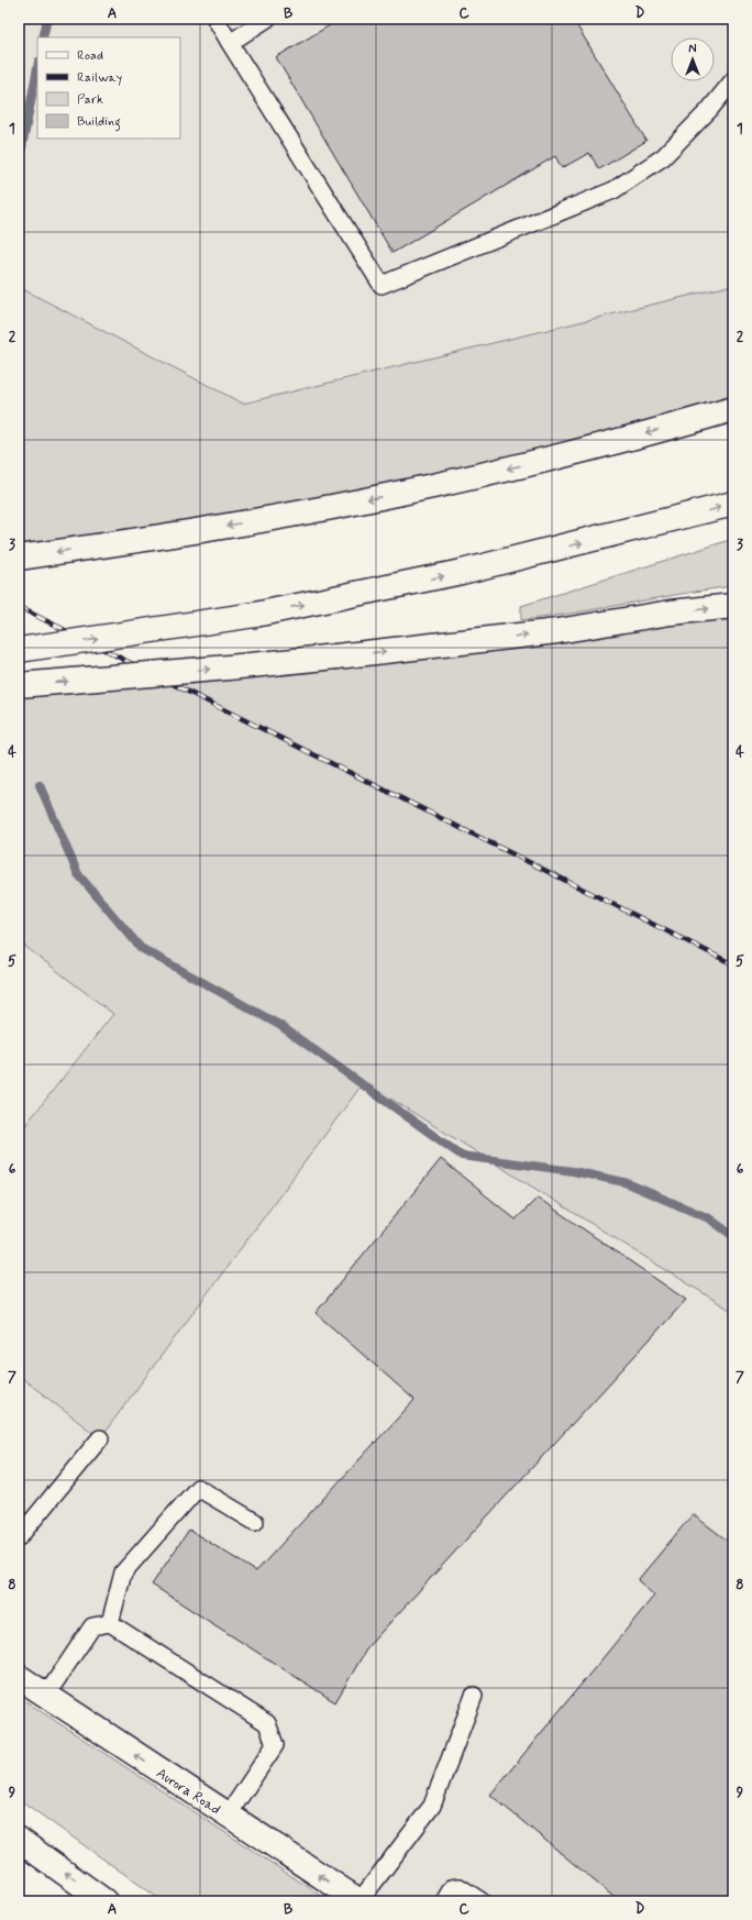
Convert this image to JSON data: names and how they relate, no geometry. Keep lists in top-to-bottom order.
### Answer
{
  "streets": {
    "main road": ["Aurora Road"]
  },
  "one_way": ["Aurora Road"],
  "legend": [
    "Road",
    "Railway",
    "Park",
    "Building"
  ],
  "north": "top",
  "grid": {
    "columns": [
      "A",
      "B",
      "C",
      "D"
    ],
    "rows": [
      "1",
      "2",
      "3",
      "4",
      "5",
      "6",
      "7",
      "8",
      "9"
    ]
  }
}
